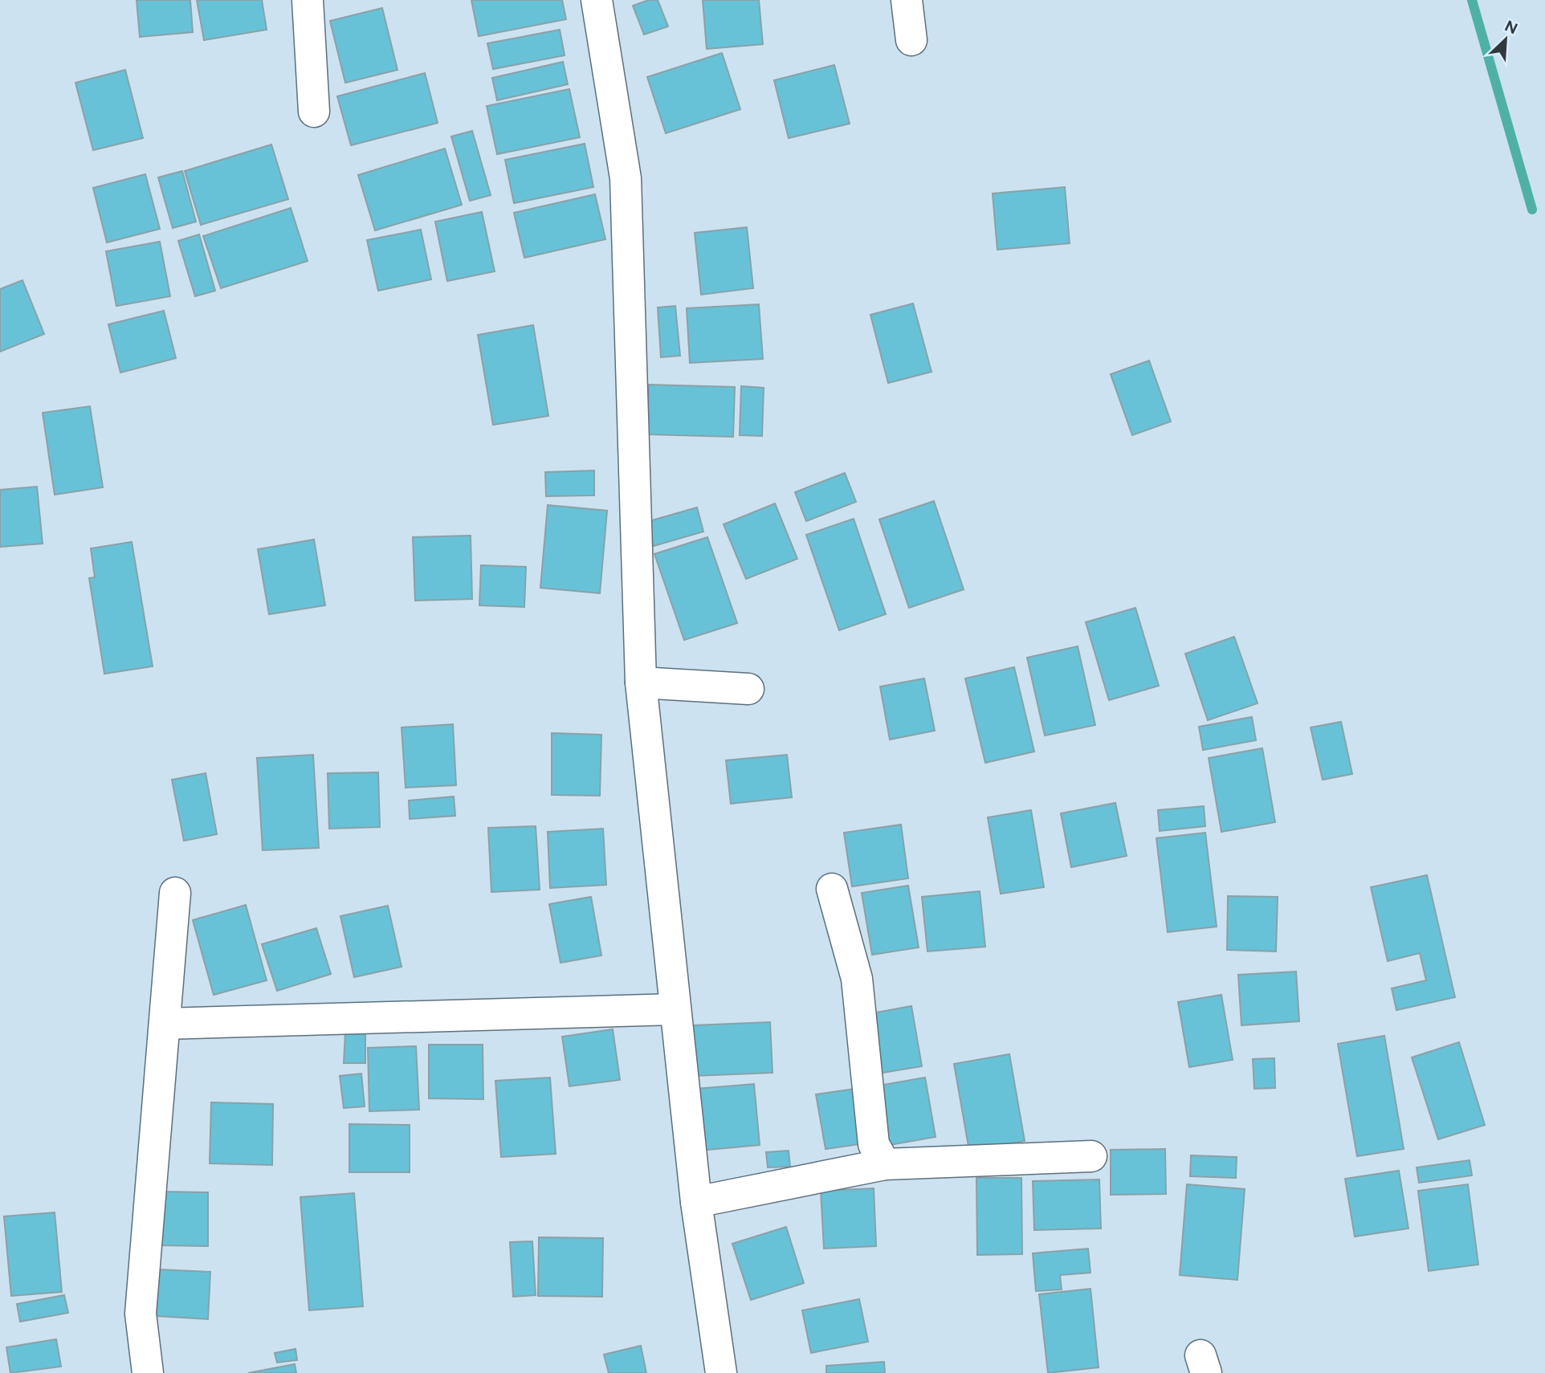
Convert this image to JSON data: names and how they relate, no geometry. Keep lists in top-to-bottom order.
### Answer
{
  "north": "top right"
}
